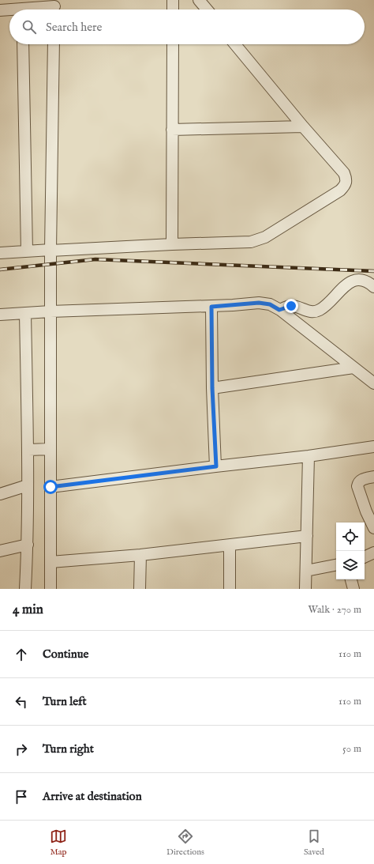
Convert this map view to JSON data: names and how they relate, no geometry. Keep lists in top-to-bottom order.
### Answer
{
  "page": {
    "search": "Search here",
    "heading": ["4 min", "Walk · 270 m"],
    "list": [
      ["Continue", "110 m"],
      ["Turn left", "110 m"],
      ["Turn right", "50 m"],
      "Arrive at destination"
    ],
    "nav": ["Map", "Directions", "Saved"]
  }
}
